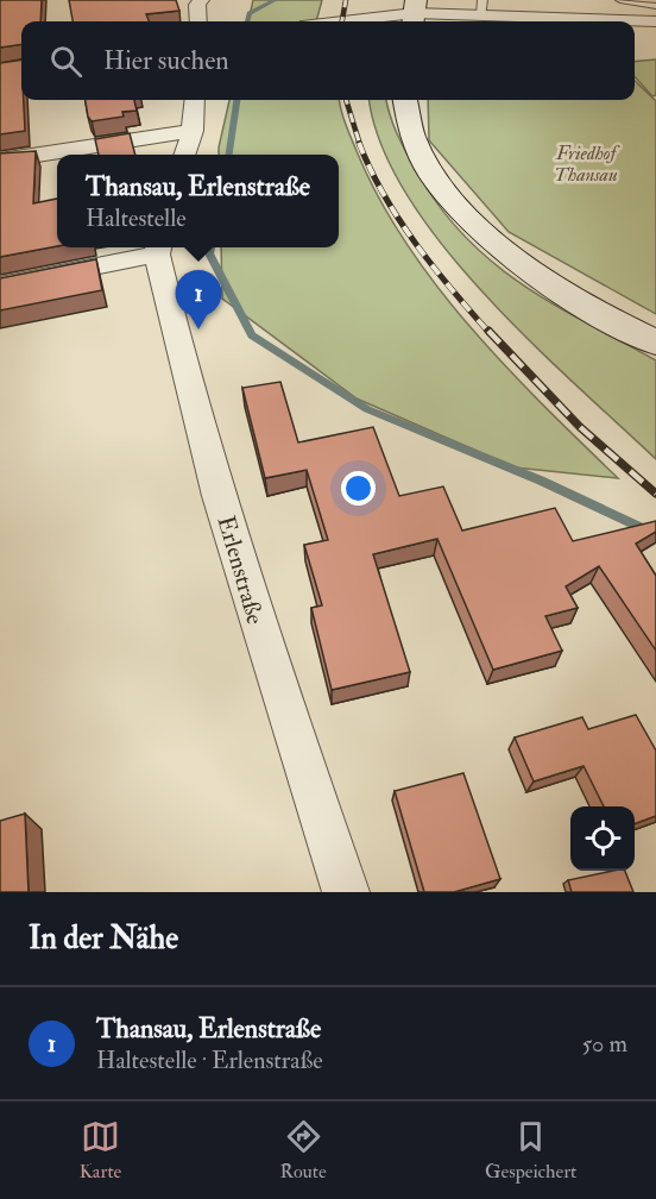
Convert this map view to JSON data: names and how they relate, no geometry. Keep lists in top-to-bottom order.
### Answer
{
  "streets": {
    "street": ["Erlenstraße"]
  },
  "parks": ["Friedhof Thansau"],
  "page": {
    "search": "Hier suchen",
    "popup": ["Thansau, Erlenstraße", "Haltestelle"],
    "pins": "1",
    "heading": "In der Nähe",
    "list": [
      {
        "mark": "1",
        "name": "Thansau, Erlenstraße",
        "note": "Haltestelle · Erlenstraße",
        "value": "50 m"
      }
    ],
    "nav": ["Karte", "Route", "Gespeichert"]
  }
}
